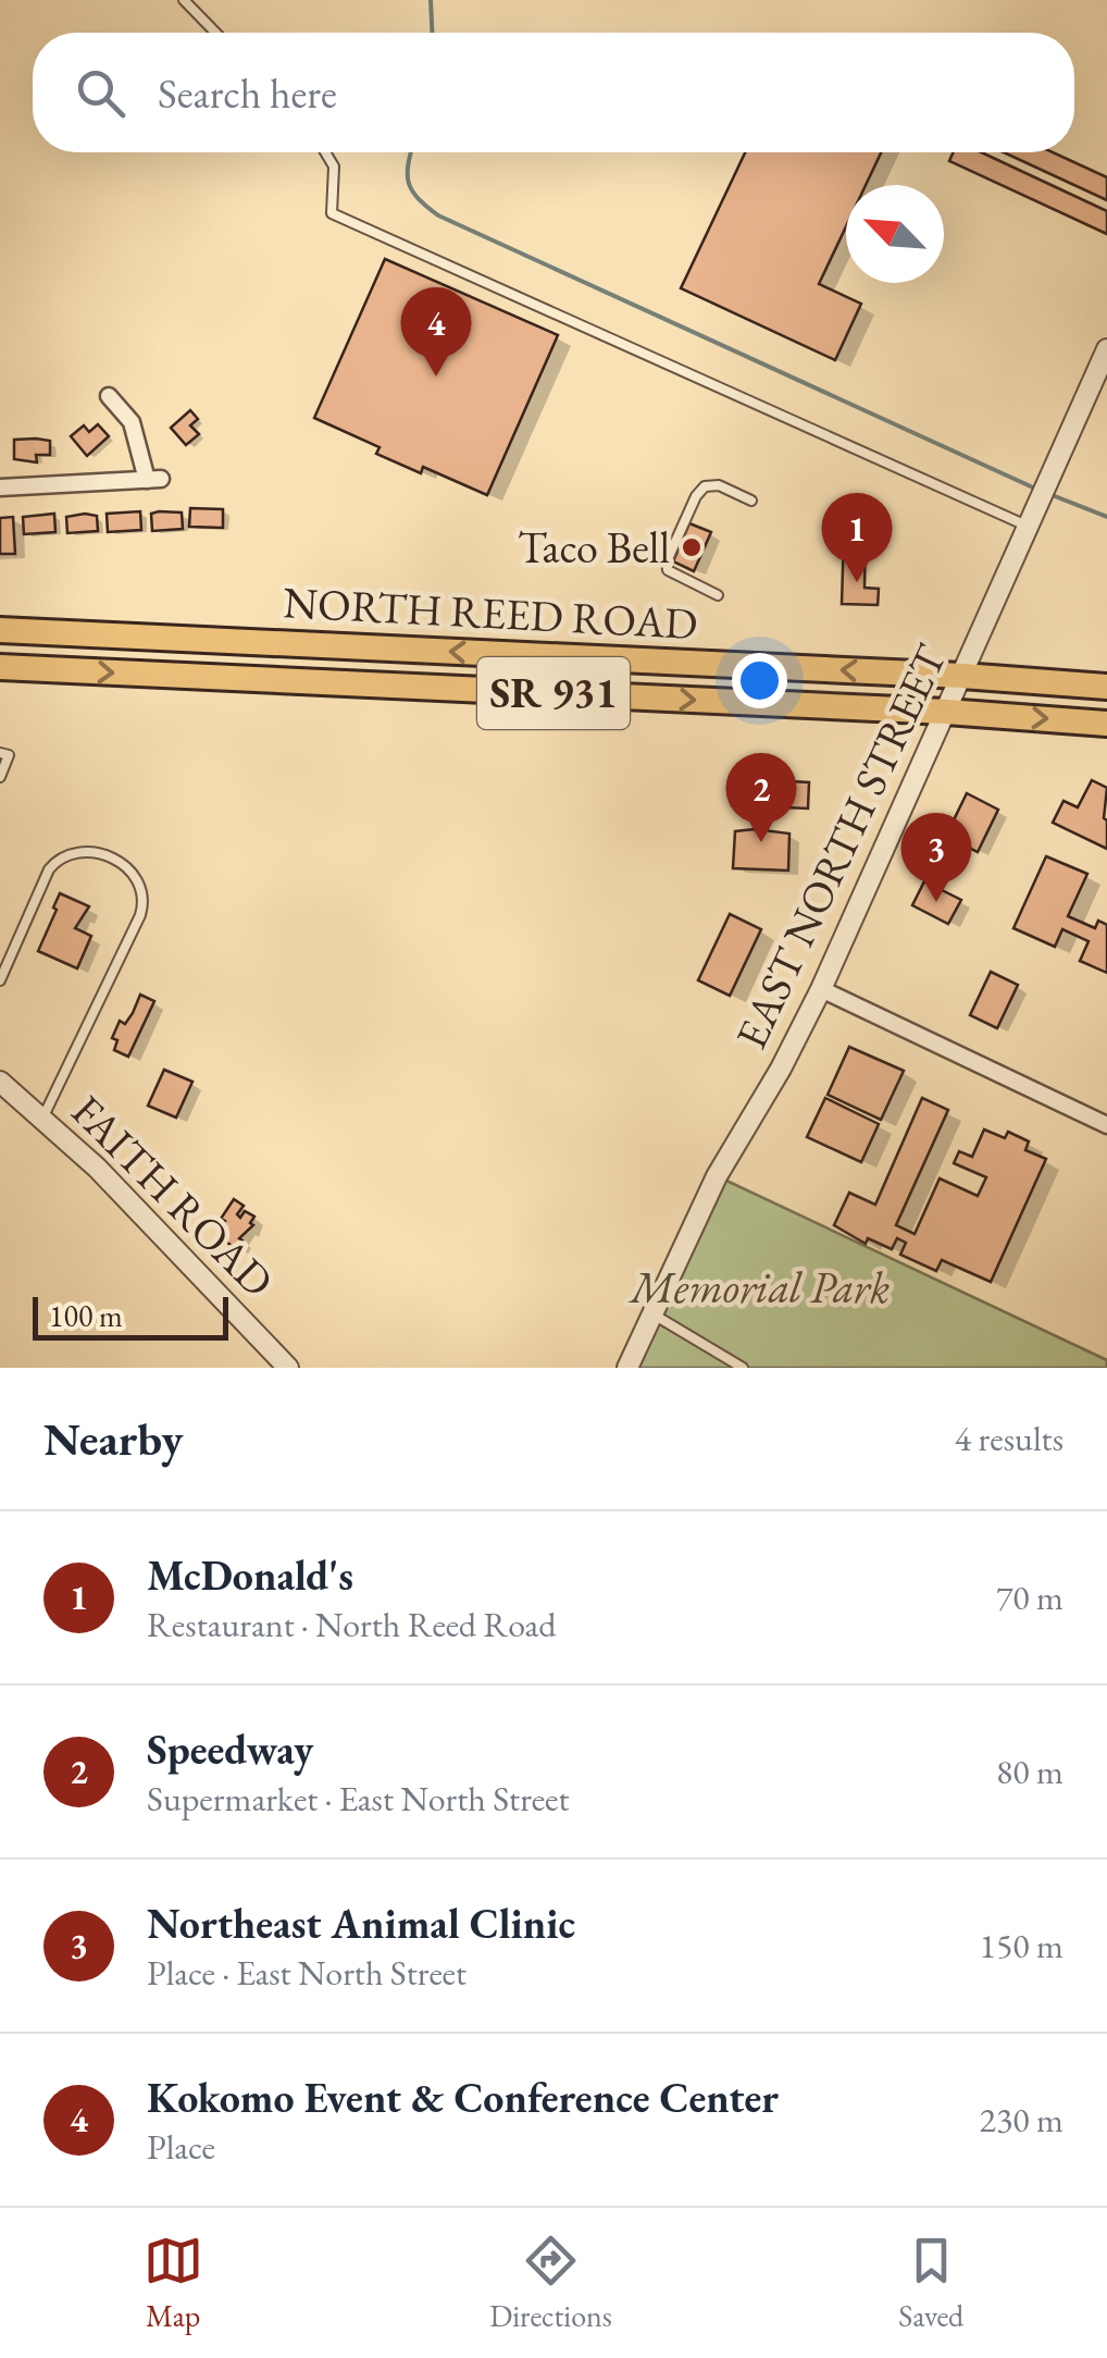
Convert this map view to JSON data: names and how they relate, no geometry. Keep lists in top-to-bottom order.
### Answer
{
  "streets": {
    "main road": ["NORTH REED ROAD", "SR 931"],
    "street": ["EAST NORTH STREET", "FAITH ROAD"]
  },
  "crossings": [
    ["NORTH REED ROAD", "EAST NORTH STREET"]
  ],
  "parks": ["Memorial Park"],
  "places": ["Taco Bell"],
  "scale_bar": "100 m",
  "north": "top left",
  "page": {
    "search": "Search here",
    "pins": [
      "4",
      "1",
      "2",
      "3"
    ],
    "scale": "100 m",
    "heading": ["Nearby", "4 results"],
    "list": [
      {
        "mark": "1",
        "name": "McDonald's",
        "note": "Restaurant · North Reed Road",
        "value": "70 m"
      },
      {
        "mark": "2",
        "name": "Speedway",
        "note": "Supermarket · East North Street",
        "value": "80 m"
      },
      {
        "mark": "3",
        "name": "Northeast Animal Clinic",
        "note": "Place · East North Street",
        "value": "150 m"
      },
      {
        "mark": "4",
        "name": "Kokomo Event & Conference Center",
        "note": "Place",
        "value": "230 m"
      }
    ],
    "nav": ["Map", "Directions", "Saved"]
  }
}
